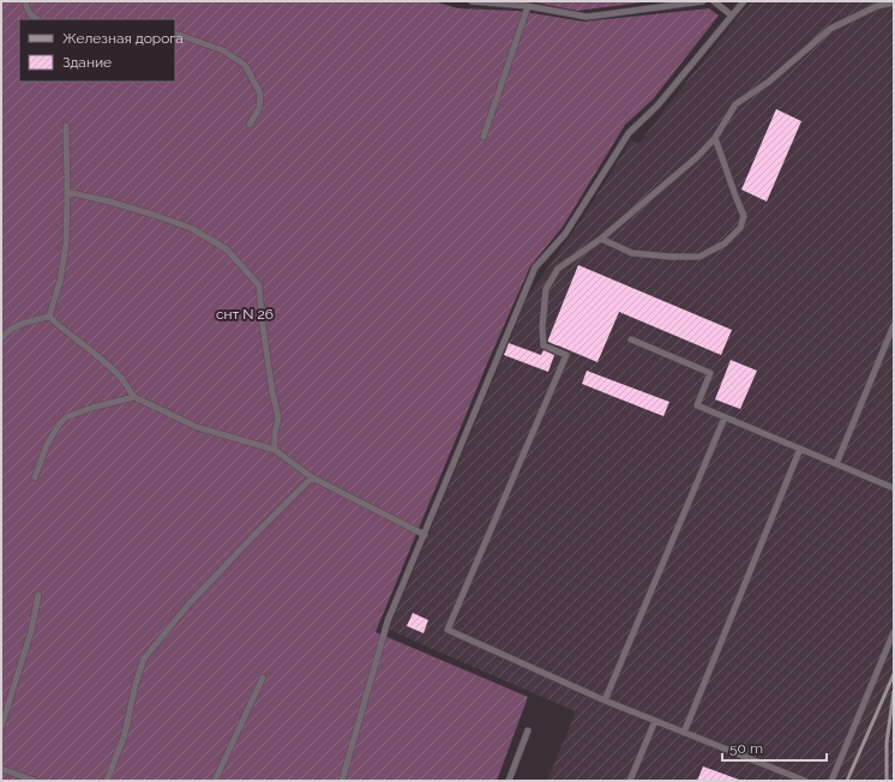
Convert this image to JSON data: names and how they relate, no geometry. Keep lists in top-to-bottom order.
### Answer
{
  "parks": ["снт N 26"],
  "legend": ["Железная дорога", "Здание"],
  "scale_bar": "50 m"
}
